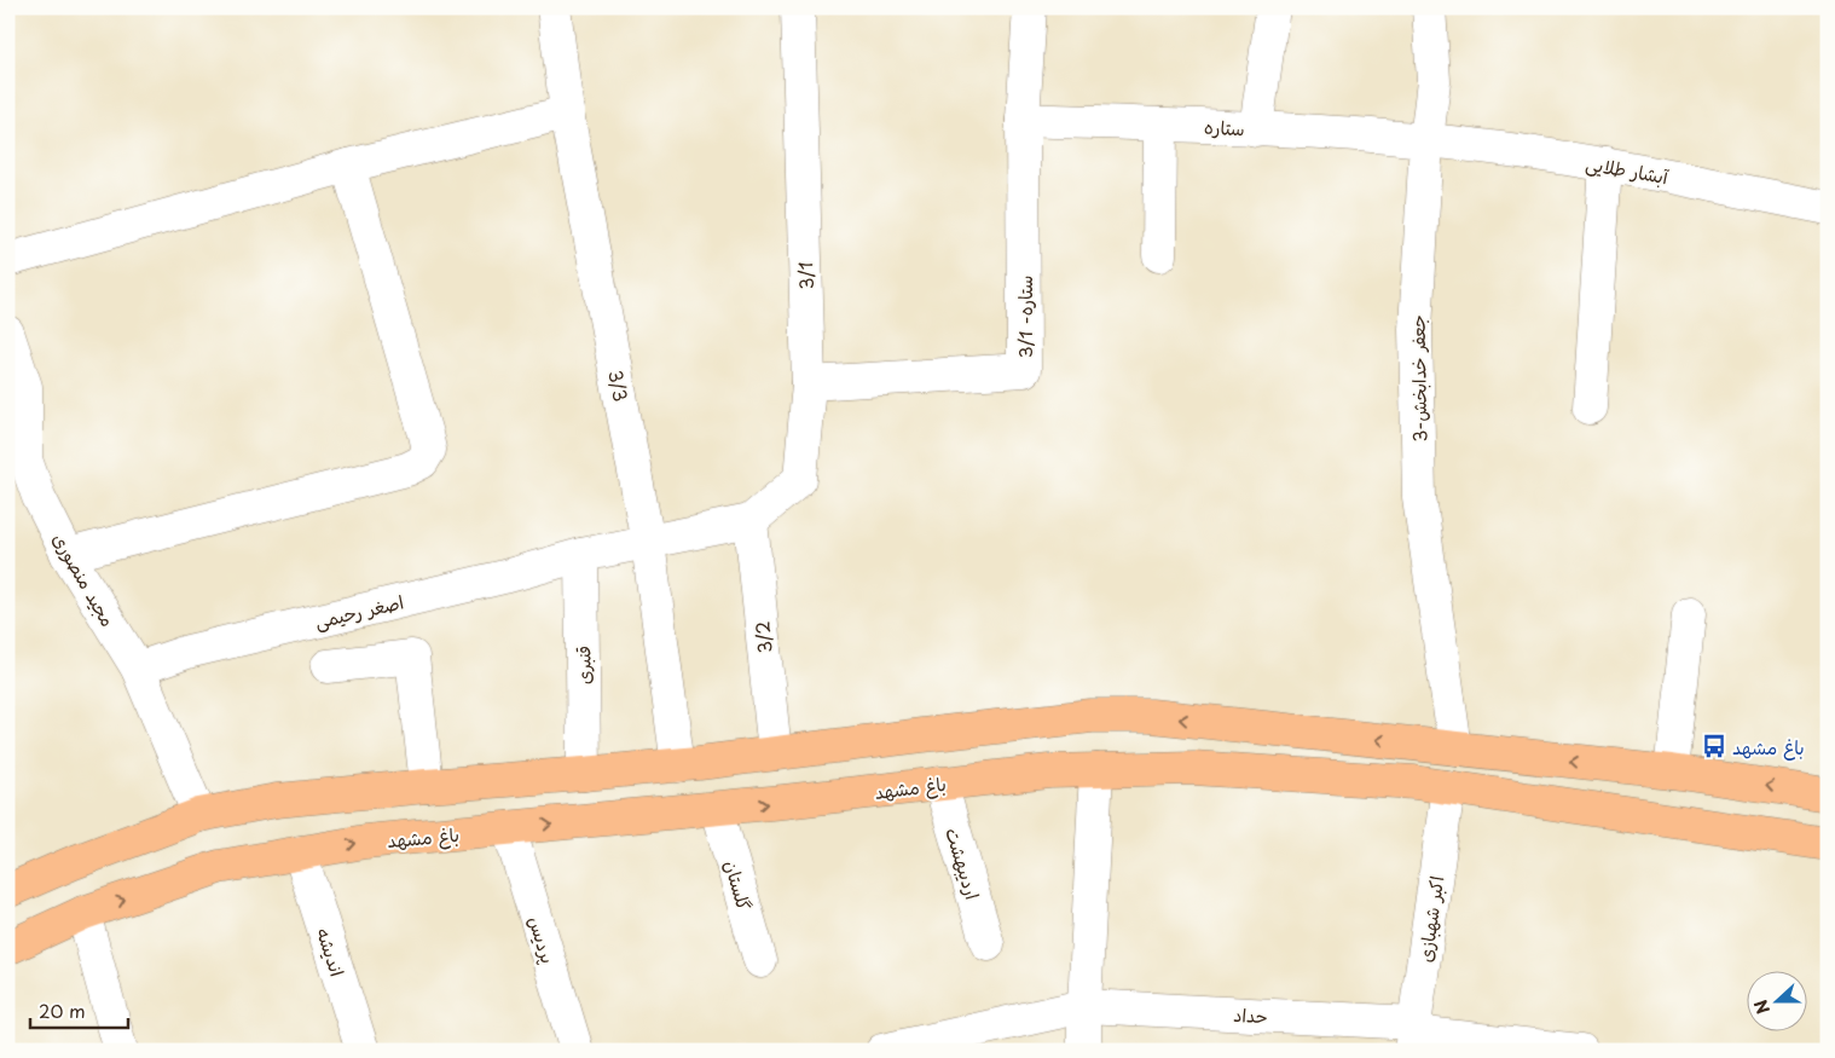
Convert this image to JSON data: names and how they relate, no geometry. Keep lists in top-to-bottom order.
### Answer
{
  "streets": {
    "main road": ["باغ مشهد"],
    "street": [
      "ستاره",
      "آبشار طلایی",
      "3/1",
      "ستاره- 3/1",
      "جعفر خدابخش-3",
      "3/3",
      "مجید منصوری",
      "اصغر رحیمی",
      "3/2",
      "قنبری",
      "اردیبهشت",
      "گلستان",
      "اکبر شهبازی",
      "پردیس",
      "اندیشه",
      "حداد"
    ]
  },
  "crossings": [
    ["ستاره", "آبشار طلایی"],
    ["ستاره", "ستاره- 3/1"],
    ["ستاره", "جعفر خدابخش-3"],
    ["آبشار طلایی", "جعفر خدابخش-3"],
    ["3/1", "ستاره- 3/1"],
    ["3/1", "اصغر رحیمی"],
    ["3/1", "3/2"],
    ["3/3", "اصغر رحیمی"],
    ["مجید منصوری", "اصغر رحیمی"],
    ["اصغر رحیمی", "3/2"],
    ["اصغر رحیمی", "قنبری"],
    ["باغ مشهد", "اردیبهشت"],
    ["باغ مشهد", "گلستان"],
    ["باغ مشهد", "اکبر شهبازی"],
    ["باغ مشهد", "پردیس"],
    ["باغ مشهد", "اندیشه"],
    ["اکبر شهبازی", "حداد"]
  ],
  "places": {
    "bus stop": ["باغ مشهد"]
  },
  "scale_bar": "20 m",
  "north": "left"
}
